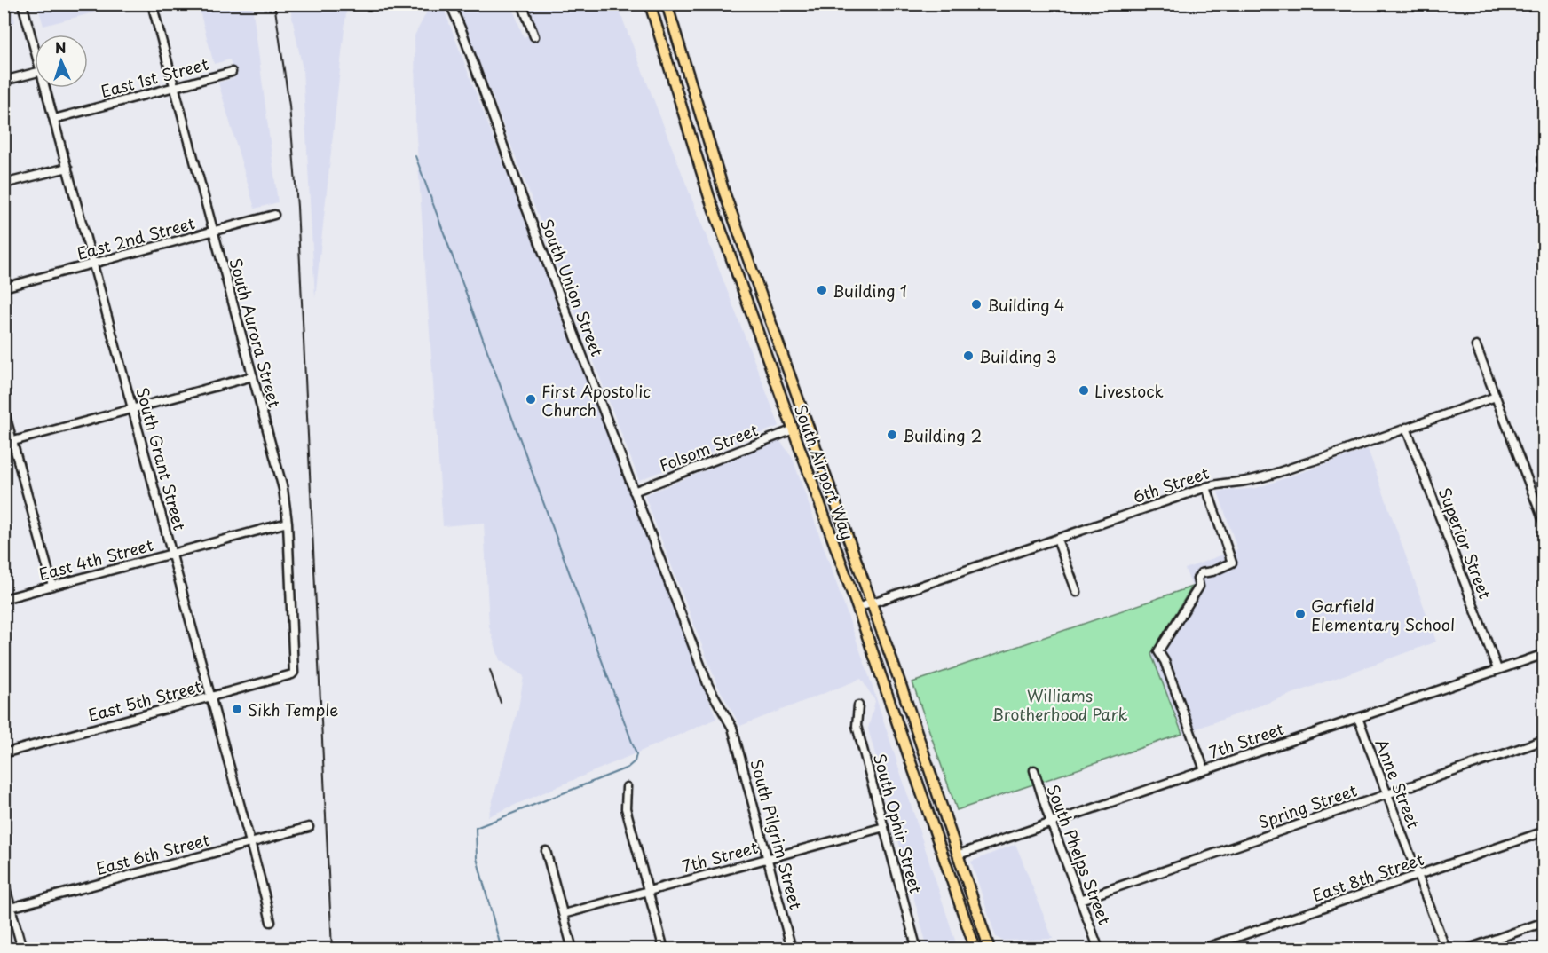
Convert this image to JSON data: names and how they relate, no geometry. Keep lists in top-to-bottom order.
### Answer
{
  "streets": {
    "main road": ["South Airport Way"],
    "street": [
      "East 1st Street",
      "East 2nd Street",
      "South Union Street",
      "South Aurora Street",
      "Folsom Street",
      "South Grant Street",
      "6th Street",
      "Superior Street",
      "East 4th Street",
      "East 5th Street",
      "7th Street",
      "Anne Street",
      "Spring Street",
      "South Ophir Street",
      "South Pilgrim Street",
      "East 6th Street",
      "South Phelps Street",
      "East 8th Street"
    ]
  },
  "crossings": [
    ["East 1st Street", "South Aurora Street"],
    ["East 1st Street", "South Grant Street"],
    ["East 2nd Street", "South Aurora Street"],
    ["East 2nd Street", "South Grant Street"],
    ["South Union Street", "Folsom Street"],
    ["South Union Street", "South Pilgrim Street"],
    ["South Aurora Street", "East 4th Street"],
    ["South Aurora Street", "East 5th Street"],
    ["Folsom Street", "South Airport Way"],
    ["South Grant Street", "East 4th Street"],
    ["South Grant Street", "East 5th Street"],
    ["South Grant Street", "East 6th Street"],
    ["South Airport Way", "6th Street"],
    ["South Airport Way", "7th Street"],
    ["6th Street", "Superior Street"],
    ["Superior Street", "7th Street"],
    ["7th Street", "Anne Street"],
    ["7th Street", "South Ophir Street"],
    ["7th Street", "South Pilgrim Street"],
    ["7th Street", "South Phelps Street"],
    ["Anne Street", "Spring Street"],
    ["Anne Street", "East 8th Street"],
    ["Spring Street", "South Phelps Street"]
  ],
  "parks": ["Williams Brotherhood Park"],
  "places": [
    "Building 1",
    "Building 4",
    "Building 3",
    "Livestock",
    "First Apostolic Church",
    "Building 2",
    "Garfield Elementary School",
    "Sikh Temple"
  ],
  "north": "top"
}
